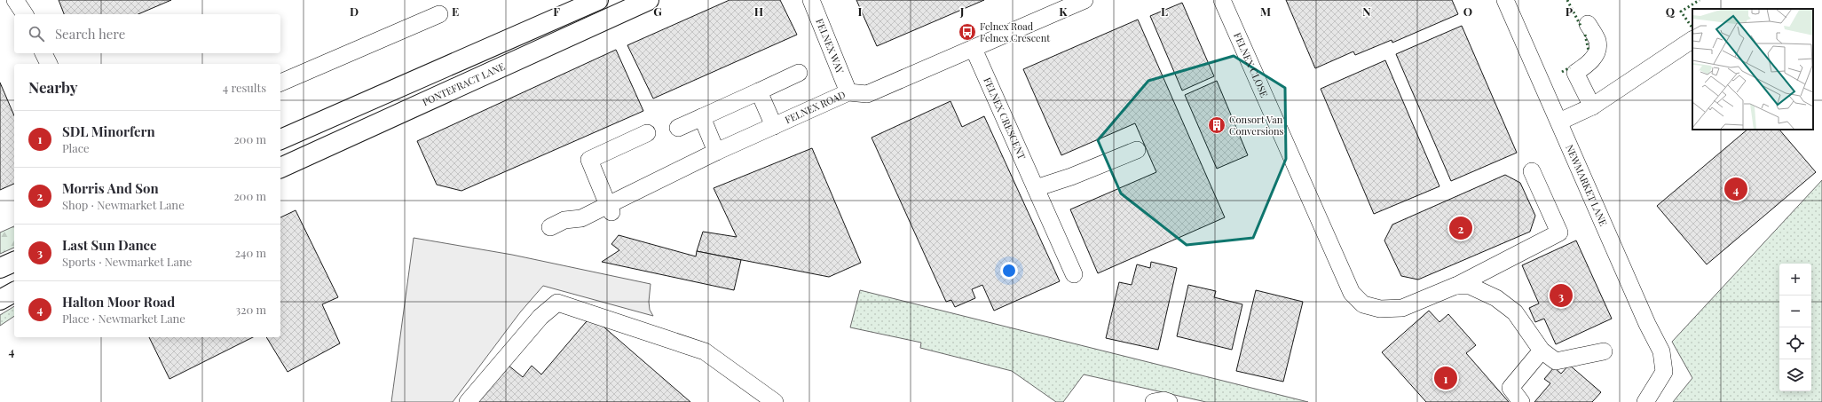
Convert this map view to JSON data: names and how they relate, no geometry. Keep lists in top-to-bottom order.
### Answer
{
  "streets": {
    "highway": ["PONTEFRACT LANE"],
    "street": [
      "FELNEX WAY",
      "FELNEX CLOSE",
      "FELNEX ROAD",
      "FELNEX CRESCENT",
      "NEWMARKET LANE"
    ]
  },
  "crossings": [
    ["FELNEX WAY", "FELNEX ROAD"],
    ["FELNEX ROAD", "FELNEX CRESCENT"]
  ],
  "places": {
    "bus stop": ["Felnex Road Felnex Crescent"],
    "building": ["Consort Van Conversions"]
  },
  "page": {
    "search": "Search here",
    "heading": ["Nearby", "4 results"],
    "list": [
      {
        "mark": "1",
        "name": "SDL Minorfern",
        "note": "Place",
        "value": "200 m"
      },
      {
        "mark": "2",
        "name": "Morris And Son",
        "note": "Shop · Newmarket Lane",
        "value": "200 m"
      },
      {
        "mark": "3",
        "name": "Last Sun Dance",
        "note": "Sports · Newmarket Lane",
        "value": "240 m"
      },
      {
        "mark": "4",
        "name": "Halton Moor Road",
        "note": "Place · Newmarket Lane",
        "value": "320 m"
      }
    ],
    "pins": [
      "4",
      "2",
      "3",
      "1"
    ],
    "map_buttons": ["+", "−"]
  },
  "grid": {
    "columns": [
      "D",
      "E",
      "F",
      "G",
      "H",
      "I",
      "J",
      "K",
      "L",
      "M",
      "N",
      "O",
      "P",
      "Q"
    ],
    "rows": ["4"]
  }
}
